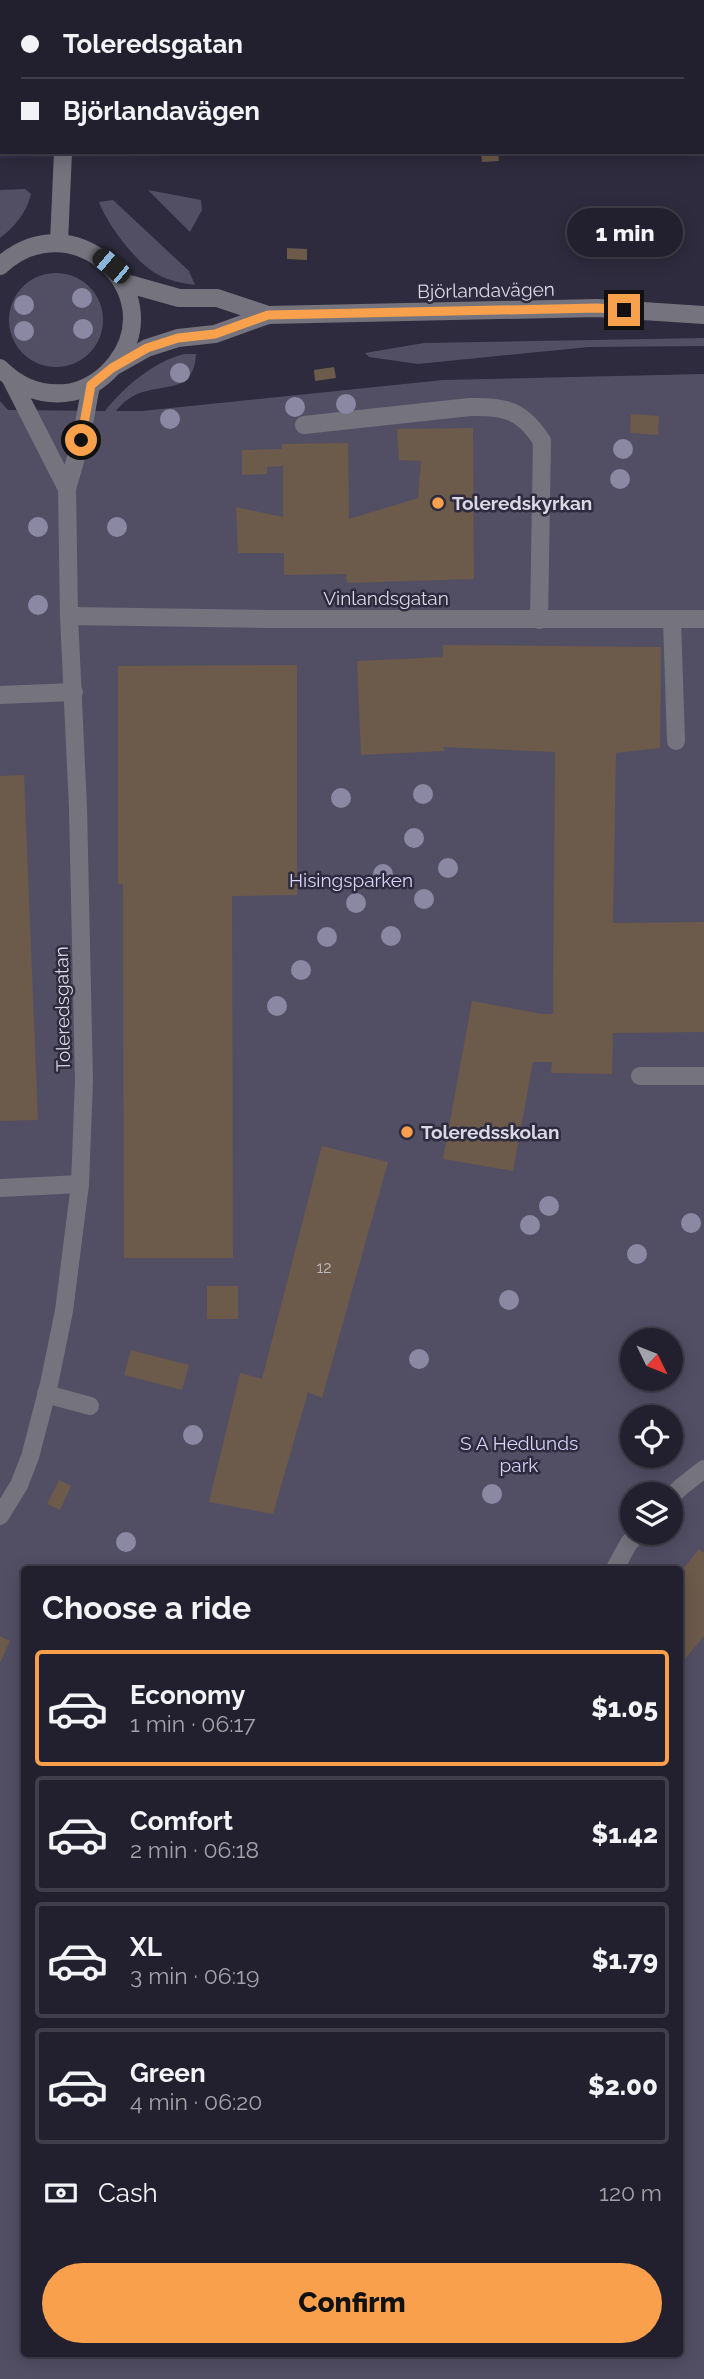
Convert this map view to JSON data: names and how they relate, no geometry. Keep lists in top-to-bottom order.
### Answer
{
  "streets": {
    "street": ["Björlandavägen", "Vinlandsgatan", "Toleredsgatan"]
  },
  "crossings": [
    ["Björlandavägen", "Toleredsgatan"],
    ["Vinlandsgatan", "Toleredsgatan"]
  ],
  "parks": ["Hisingsparken", "S A Hedlunds park"],
  "places": ["Toleredskyrkan", "Toleredsskolan"],
  "house_numbers": ["12"],
  "north": "bottom right",
  "page": {
    "banner": ["Toleredsgatan", "Björlandavägen"],
    "bubble": "1 min",
    "heading": "Choose a ride",
    "list": [
      {
        "name": "Economy",
        "note": "1 min · 06:17",
        "value": "$1.05"
      },
      {
        "name": "Comfort",
        "note": "2 min · 06:18",
        "value": "$1.42"
      },
      {
        "name": "XL",
        "note": "3 min · 06:19",
        "value": "$1.79"
      },
      {
        "name": "Green",
        "note": "4 min · 06:20",
        "value": "$2.00"
      }
    ],
    "pay": ["Cash", "120 m"],
    "buttons": "Confirm"
  }
}
